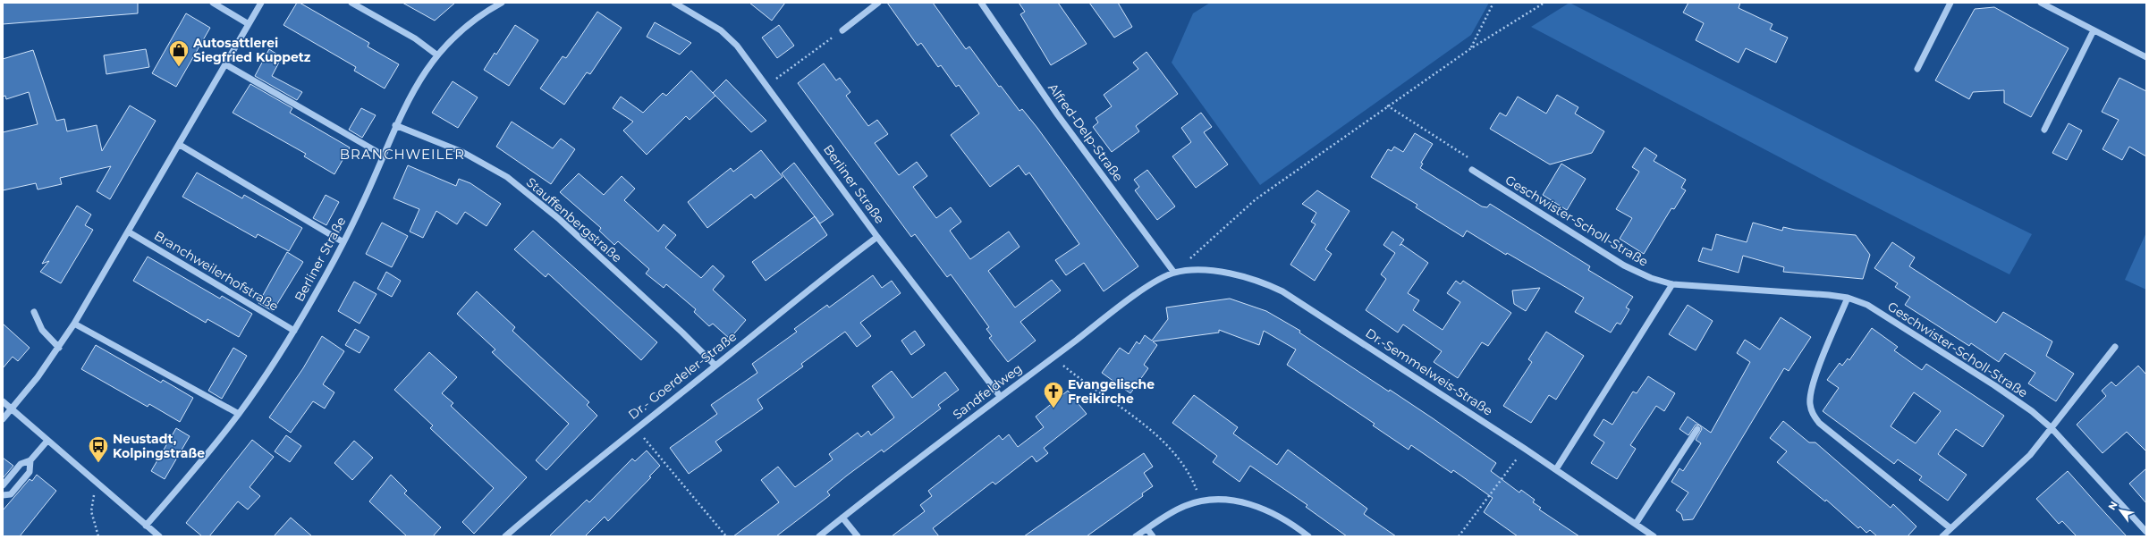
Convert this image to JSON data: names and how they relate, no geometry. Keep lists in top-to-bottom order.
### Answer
{
  "streets": {
    "street": [
      "Alfred-Delp-Straße",
      "Berliner Straße",
      "Stauffenbergstraße",
      "Geschwister-Scholl-Straße",
      "Branchweilerhofstraße",
      "Dr.-Semmelweis-Straße",
      "Dr.- Goerdeler-Straße",
      "Sandfeldweg"
    ]
  },
  "crossings": [
    ["Alfred-Delp-Straße", "Dr.-Semmelweis-Straße"],
    ["Alfred-Delp-Straße", "Sandfeldweg"],
    ["Berliner Straße", "Stauffenbergstraße"],
    ["Berliner Straße", "Branchweilerhofstraße"],
    ["Berliner Straße", "Dr.- Goerdeler-Straße"],
    ["Berliner Straße", "Sandfeldweg"],
    ["Stauffenbergstraße", "Dr.- Goerdeler-Straße"],
    ["Dr.-Semmelweis-Straße", "Sandfeldweg"]
  ],
  "districts": ["BRANCHWEILER"],
  "places": {
    "shop": ["Autosattlerei Siegfried Kuppetz"],
    "church": ["Evangelische Freikirche"],
    "bus stop": ["Neustadt, Kolpingstraße"]
  },
  "north": "top left"
}
